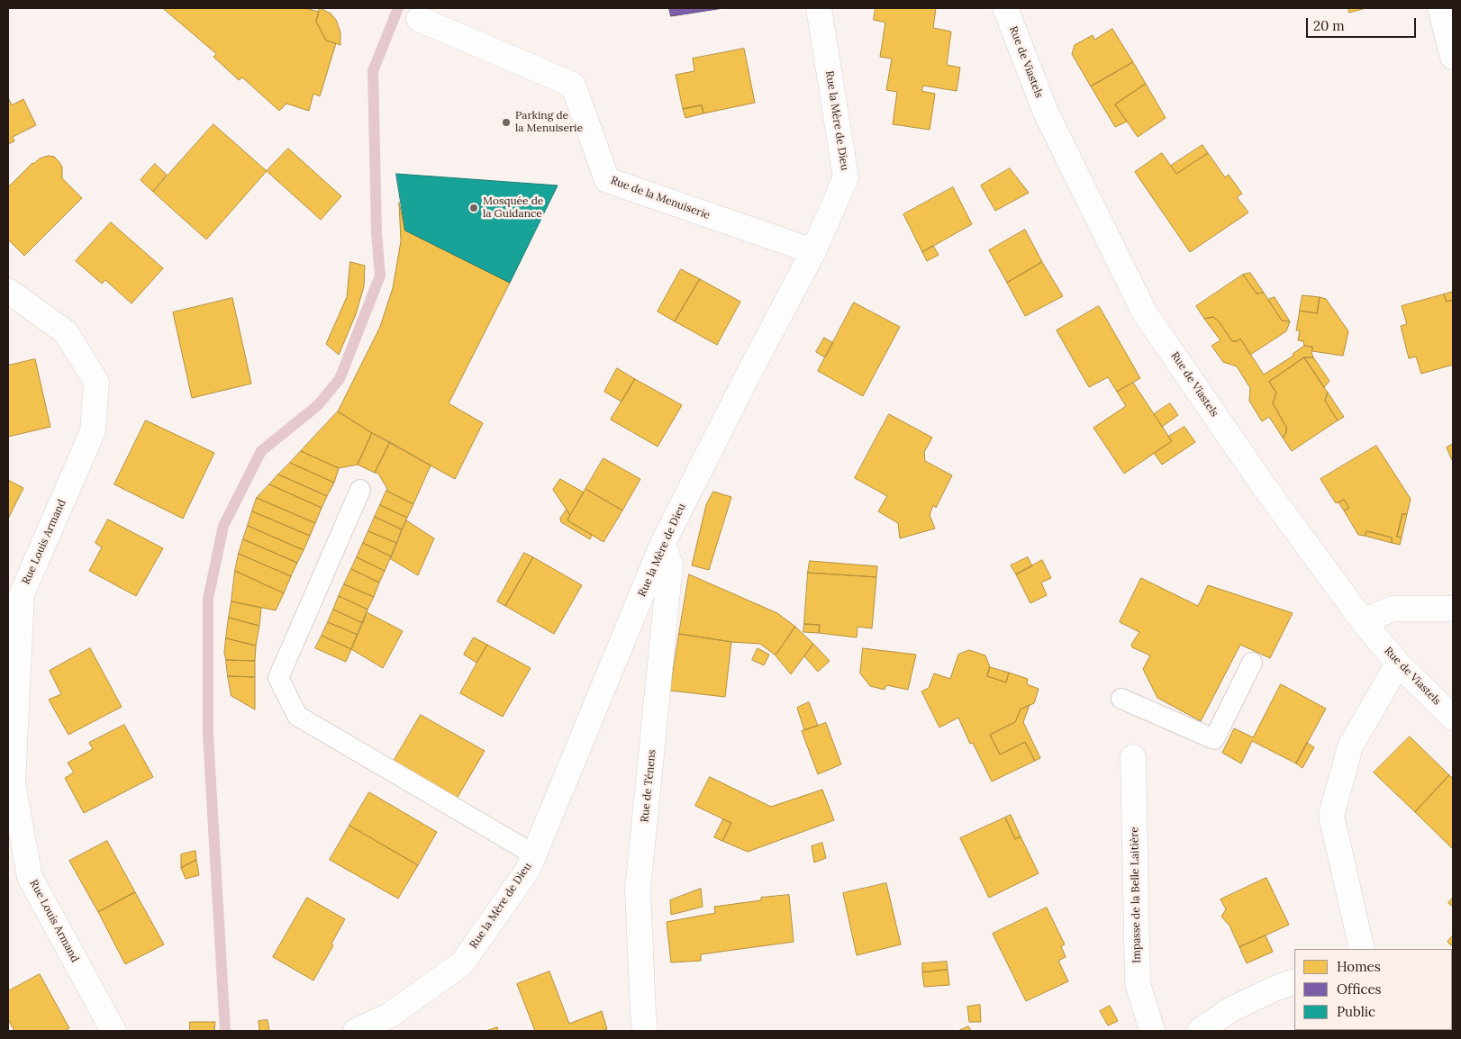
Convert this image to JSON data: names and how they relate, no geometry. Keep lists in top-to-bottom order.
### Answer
{
  "streets": {
    "street": [
      "Rue de Viastels",
      "Rue la Mère de Dieu",
      "Rue de la Menuiserie",
      "Rue Louis Armand",
      "Rue de Ténens",
      "Impasse de la Belle Laitière"
    ]
  },
  "crossings": [
    ["Rue la Mère de Dieu", "Rue de la Menuiserie"],
    ["Rue la Mère de Dieu", "Rue de Ténens"]
  ],
  "places": ["Parking de la Menuiserie", "Mosquée de la Guidance"],
  "legend": ["Homes", "Offices", "Public"],
  "scale_bar": "20 m"
}
